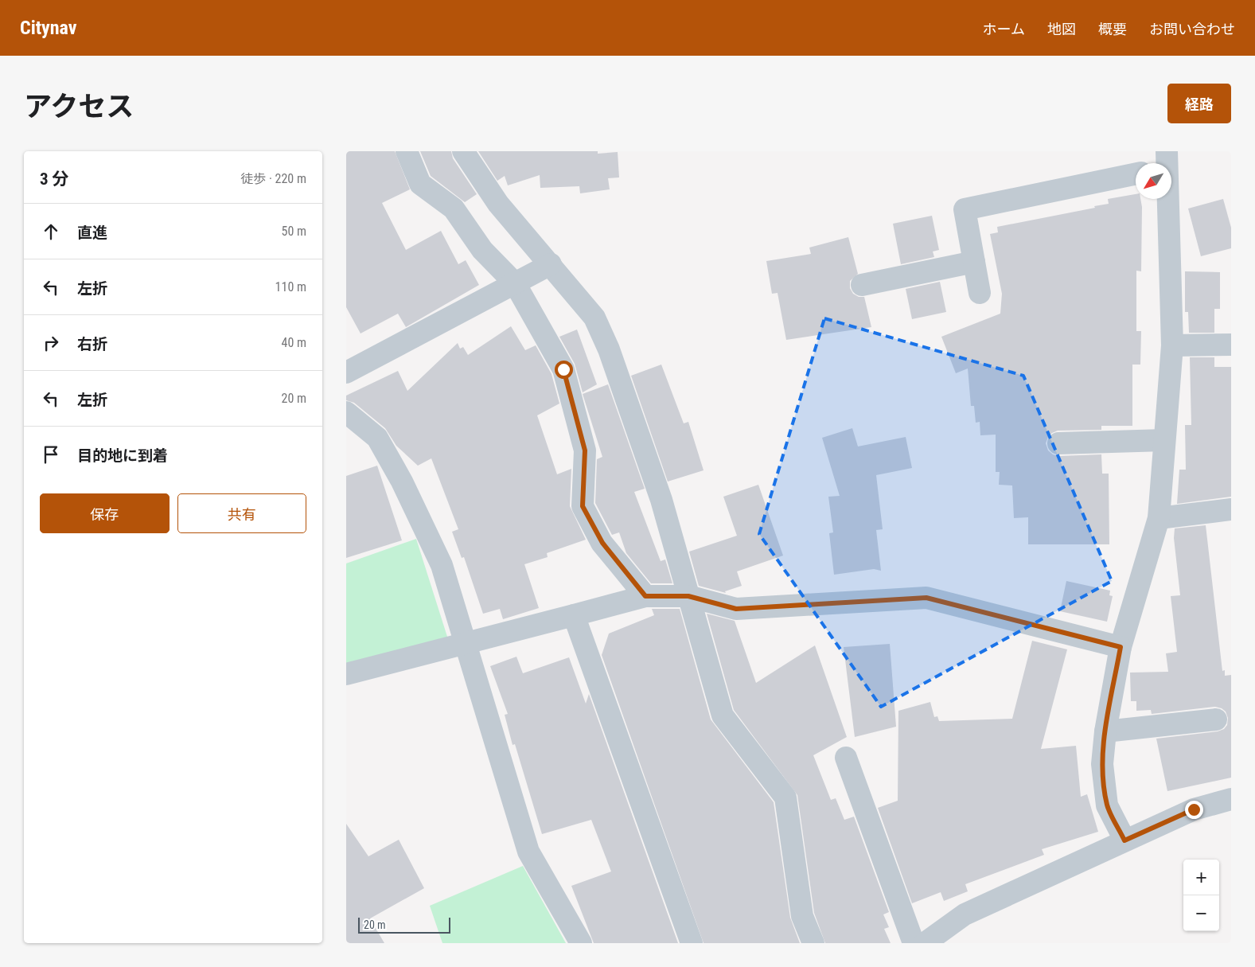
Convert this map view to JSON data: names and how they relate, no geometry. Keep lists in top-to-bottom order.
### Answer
{
  "scale_bar": "20 m",
  "north": "bottom left",
  "page": {
    "header": "Citynav",
    "nav": [
      "ホーム",
      "地図",
      "概要",
      "お問い合わせ"
    ],
    "title": "アクセス",
    "buttons": [
      "経路",
      ["保存", "共有"]
    ],
    "heading": ["3 分", "徒歩 · 220 m"],
    "list": [
      ["直進", "50 m"],
      ["左折", "110 m"],
      ["右折", "40 m"],
      ["左折", "20 m"],
      "目的地に到着"
    ],
    "map_buttons": ["+", "−"],
    "scale": "20 m"
  }
}
